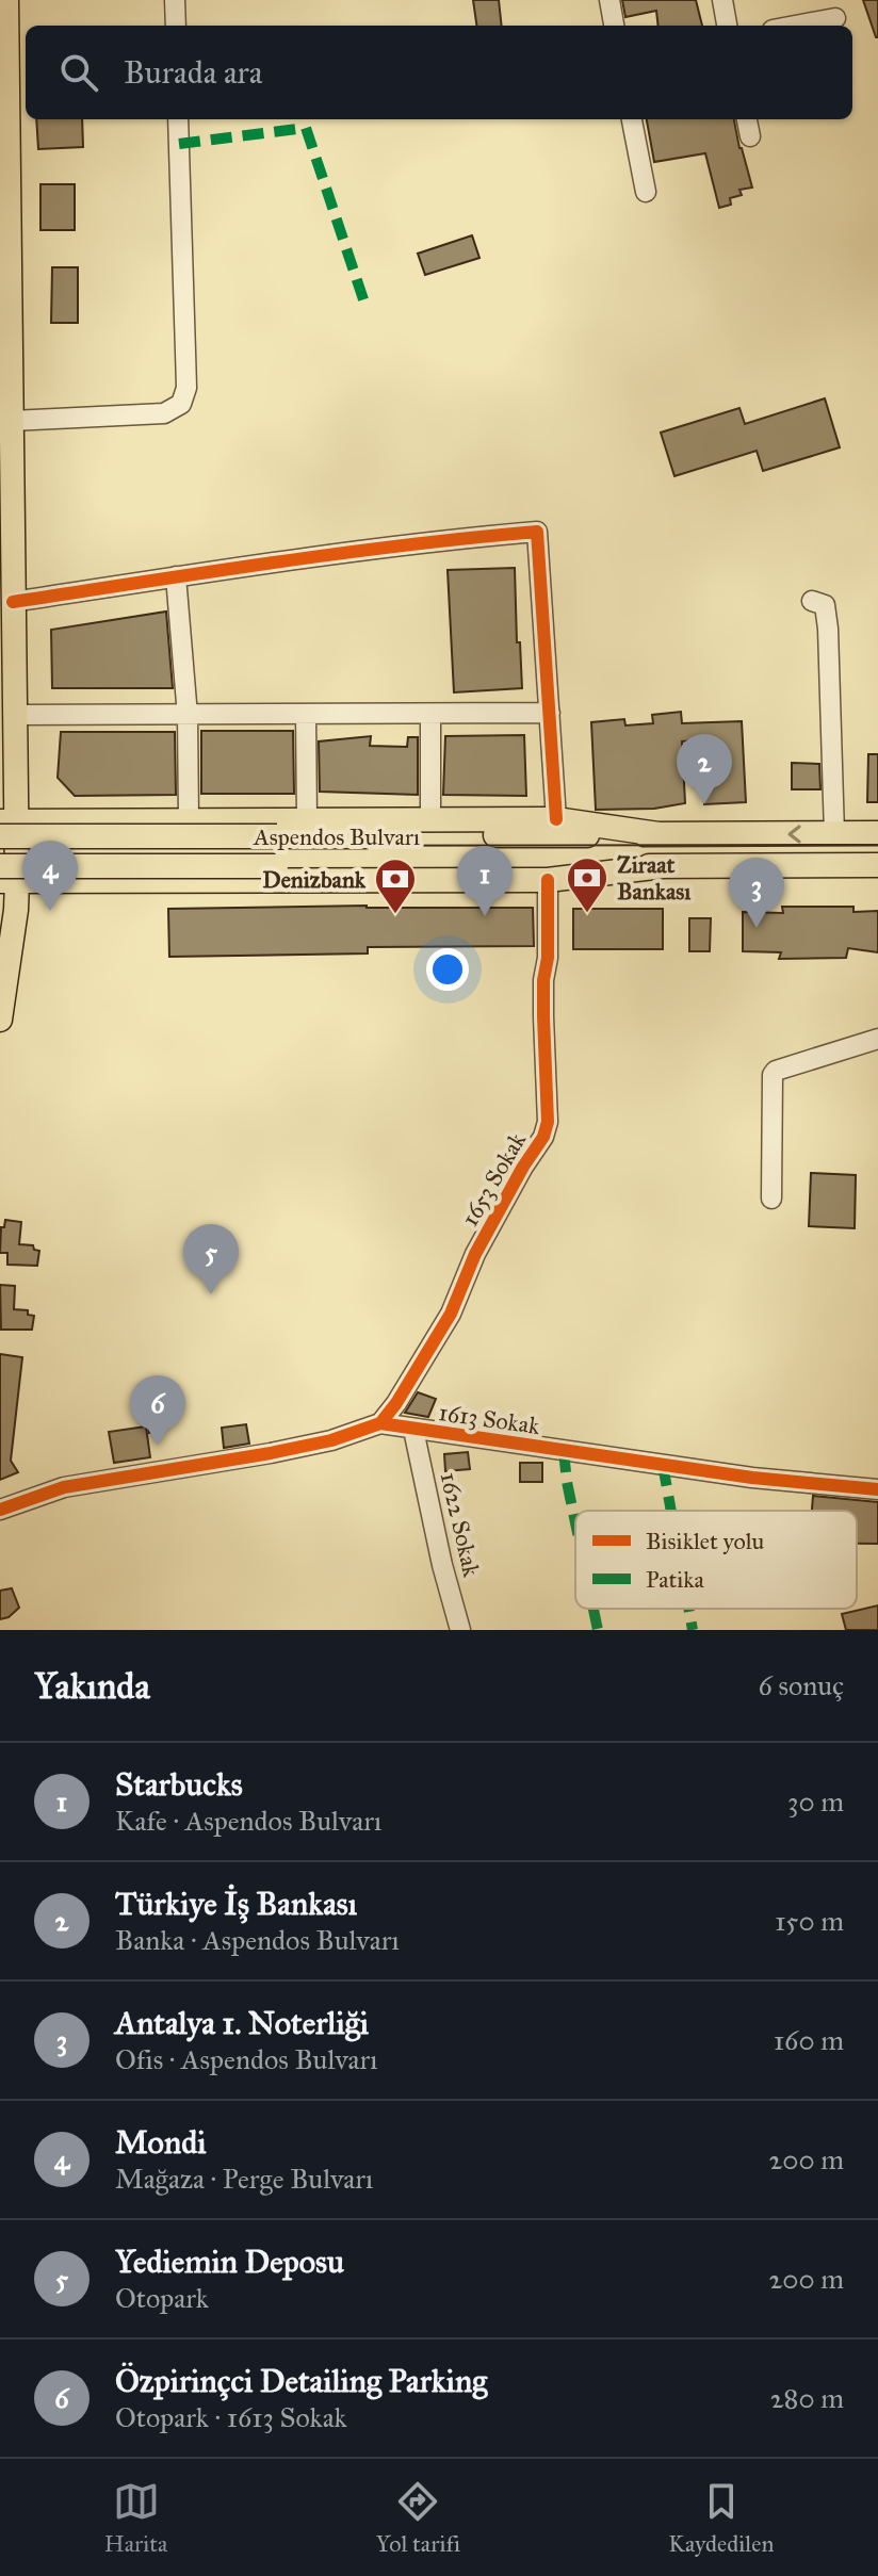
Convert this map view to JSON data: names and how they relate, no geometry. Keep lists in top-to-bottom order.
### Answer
{
  "streets": {
    "main road": ["Aspendos Bulvarı"],
    "street": ["1653 Sokak", "1613 Sokak", "1622 Sokak"]
  },
  "crossings": [
    ["1653 Sokak", "1613 Sokak"],
    ["1613 Sokak", "1622 Sokak"]
  ],
  "places": {
    "bank": ["Ziraat Bankası", "Denizbank"]
  },
  "legend": ["Bisiklet yolu", "Patika"],
  "page": {
    "search": "Burada ara",
    "pins": [
      "2",
      "4",
      "1",
      "3",
      "5",
      "6"
    ],
    "heading": ["Yakında", "6 sonuç"],
    "list": [
      {
        "mark": "1",
        "name": "Starbucks",
        "note": "Kafe · Aspendos Bulvarı",
        "value": "30 m"
      },
      {
        "mark": "2",
        "name": "Türkiye İş Bankası",
        "note": "Banka · Aspendos Bulvarı",
        "value": "150 m"
      },
      {
        "mark": "3",
        "name": "Antalya 1. Noterliği",
        "note": "Ofis · Aspendos Bulvarı",
        "value": "160 m"
      },
      {
        "mark": "4",
        "name": "Mondi",
        "note": "Mağaza · Perge Bulvarı",
        "value": "200 m"
      },
      {
        "mark": "5",
        "name": "Yediemin Deposu",
        "note": "Otopark",
        "value": "200 m"
      },
      {
        "mark": "6",
        "name": "Özpirinçci Detailing Parking",
        "note": "Otopark · 1613 Sokak",
        "value": "280 m"
      }
    ],
    "nav": ["Harita", "Yol tarifi", "Kaydedilen"]
  }
}
